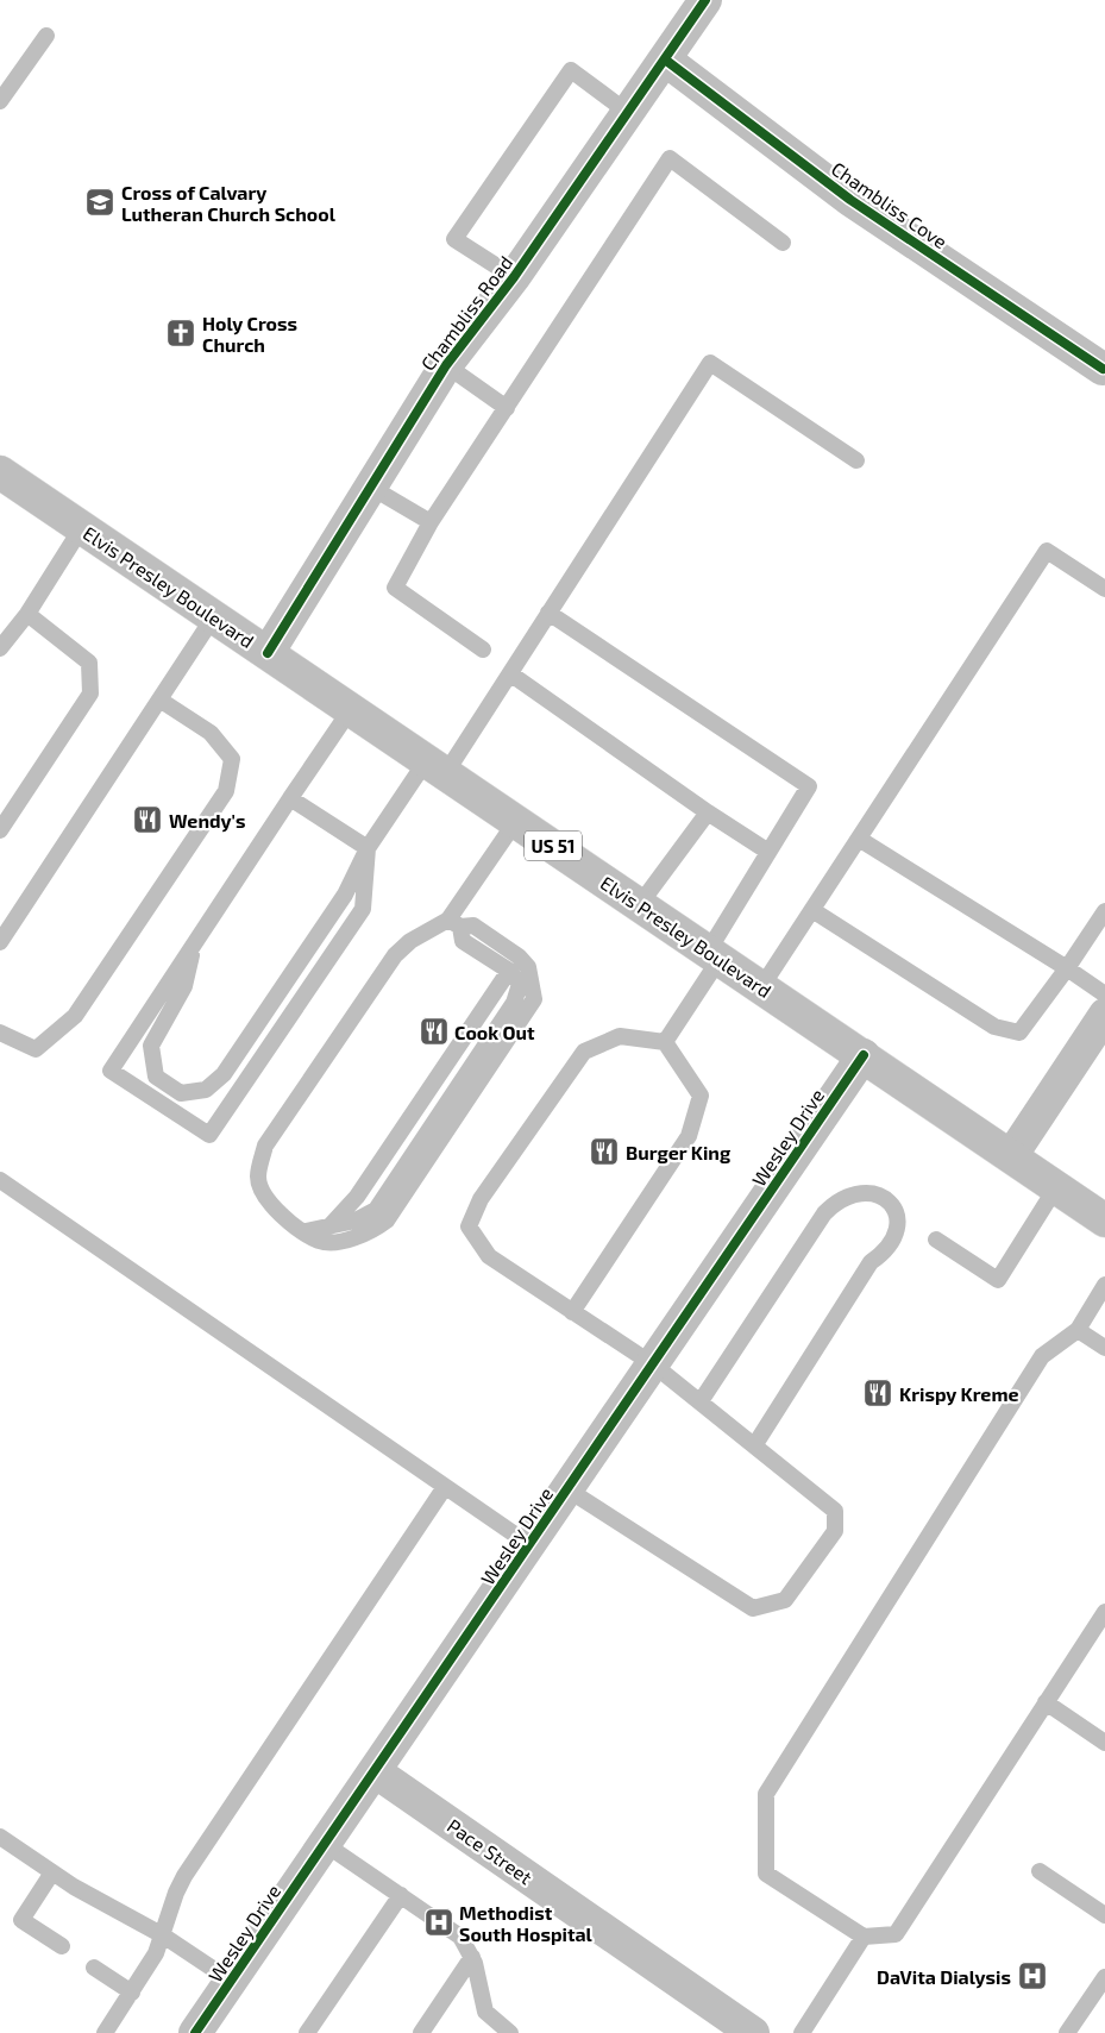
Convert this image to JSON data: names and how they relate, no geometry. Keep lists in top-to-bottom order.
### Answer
{
  "streets": {
    "street": [
      "Chambliss Cove",
      "Chambliss Road",
      "Elvis Presley Boulevard",
      "US 51",
      "Wesley Drive",
      "Pace Street"
    ]
  },
  "crossings": [
    ["Chambliss Cove", "Chambliss Road"],
    ["Chambliss Road", "Elvis Presley Boulevard"],
    ["Elvis Presley Boulevard", "Wesley Drive"],
    ["Wesley Drive", "Pace Street"]
  ],
  "places": {
    "school or university": ["Cross of Calvary Lutheran Church School"],
    "church": ["Holy Cross Church"],
    "restaurant": [
      "Wendy's",
      "Cook Out",
      "Burger King",
      "Krispy Kreme"
    ],
    "hospital": ["Methodist South Hospital", "DaVita Dialysis"]
  }
}
